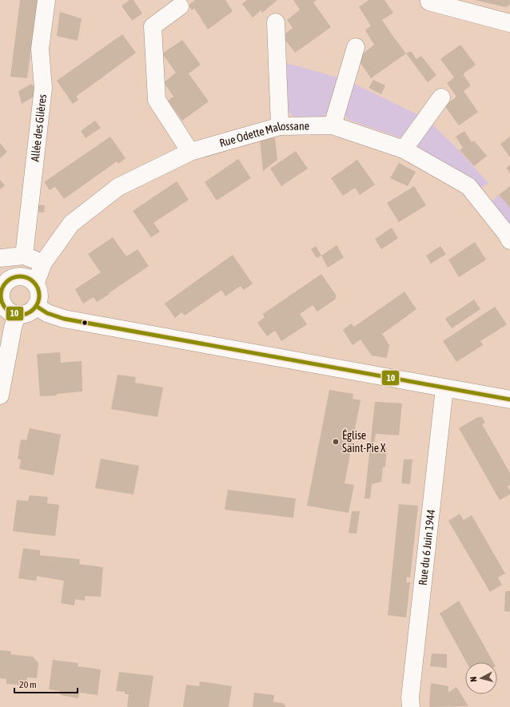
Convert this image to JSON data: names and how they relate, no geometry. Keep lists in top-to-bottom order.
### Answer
{
  "streets": {
    "street": ["Allée des Glières", "Rue Odette Malossane", "Rue du 6 Juin 1944"]
  },
  "places": ["Église Saint-Pie X"],
  "lines": ["transit line 10"],
  "scale_bar": "20 m",
  "north": "left"
}
